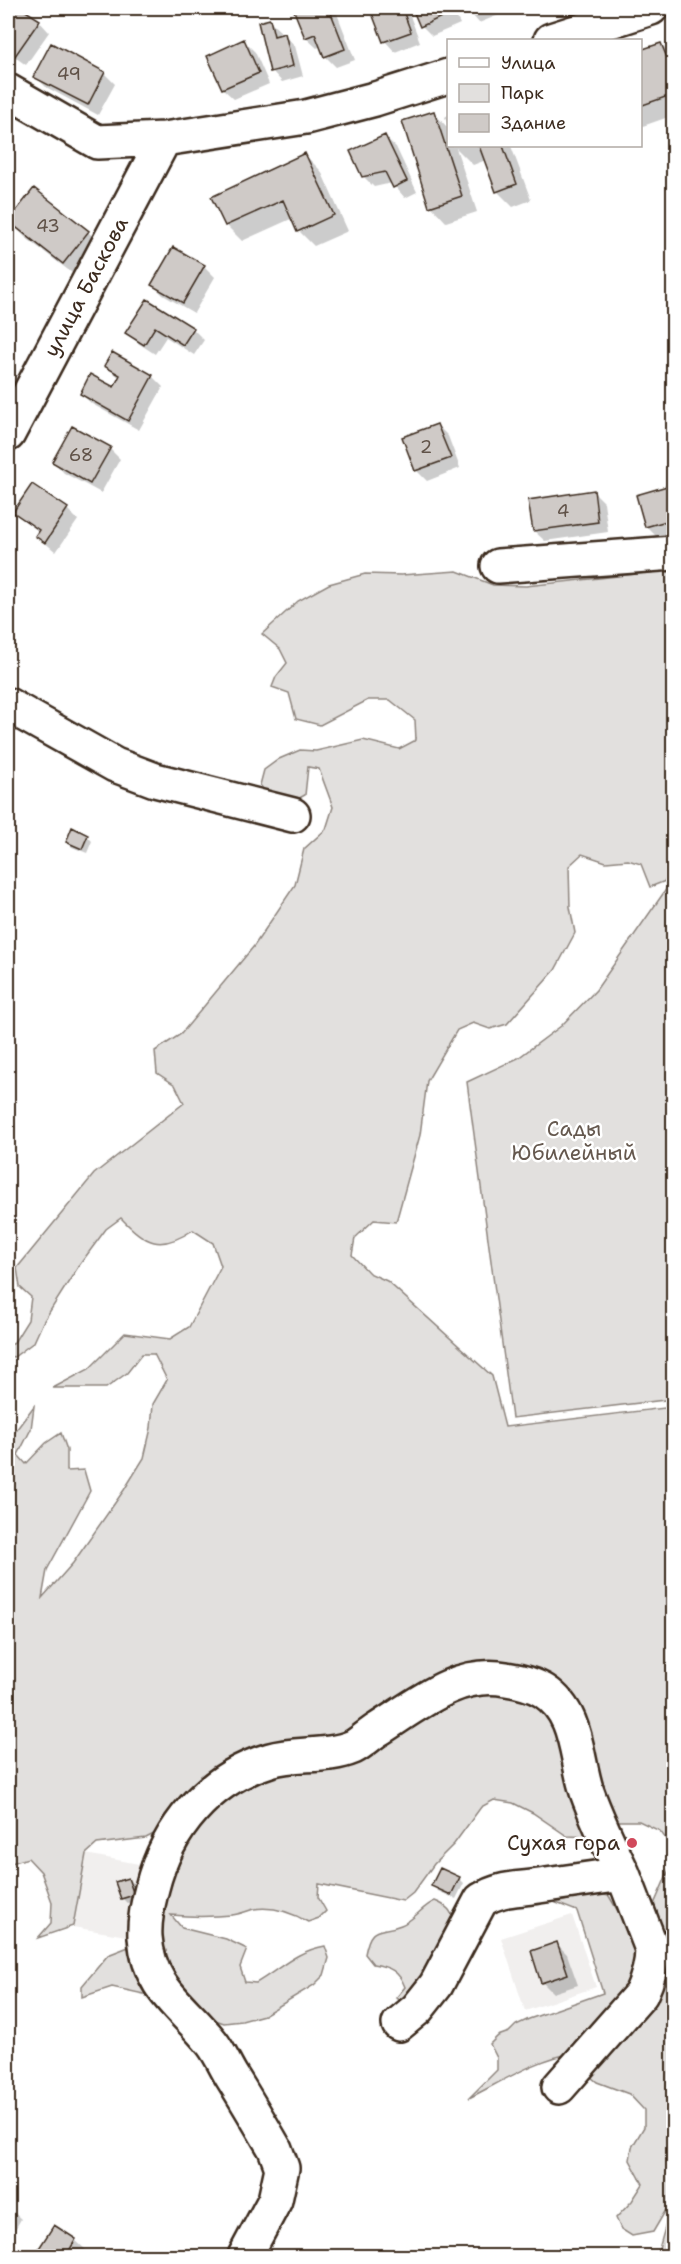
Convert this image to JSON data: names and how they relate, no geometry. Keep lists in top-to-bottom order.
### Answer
{
  "streets": {
    "street": ["улица Баскова"]
  },
  "parks": ["Сады Юбилейный"],
  "places": ["Сухая гора"],
  "house_numbers": [
    "49",
    "43",
    "2",
    "68",
    "4"
  ],
  "legend": ["Улица", "Парк", "Здание"]
}
